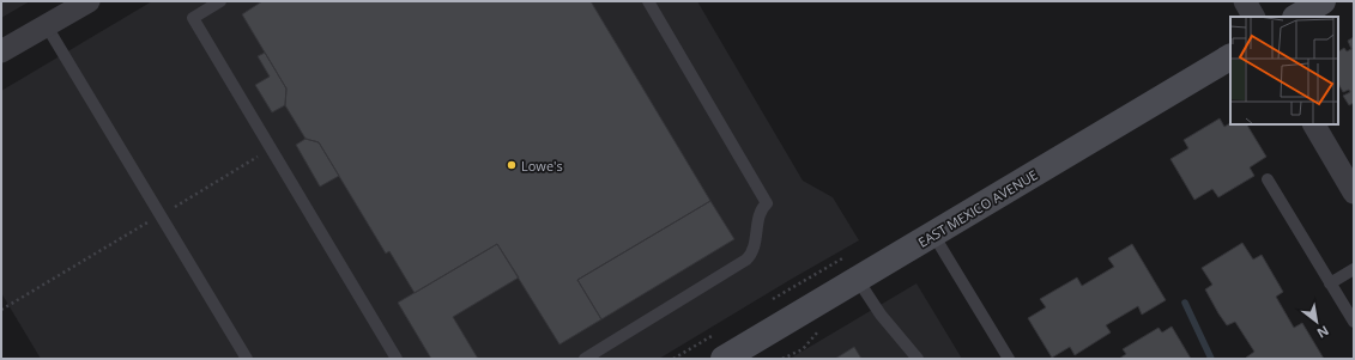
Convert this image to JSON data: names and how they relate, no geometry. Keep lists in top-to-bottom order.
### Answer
{
  "streets": {
    "street": ["EAST MEXICO AVENUE"]
  },
  "places": ["Lowe's"],
  "north": "bottom right"
}
